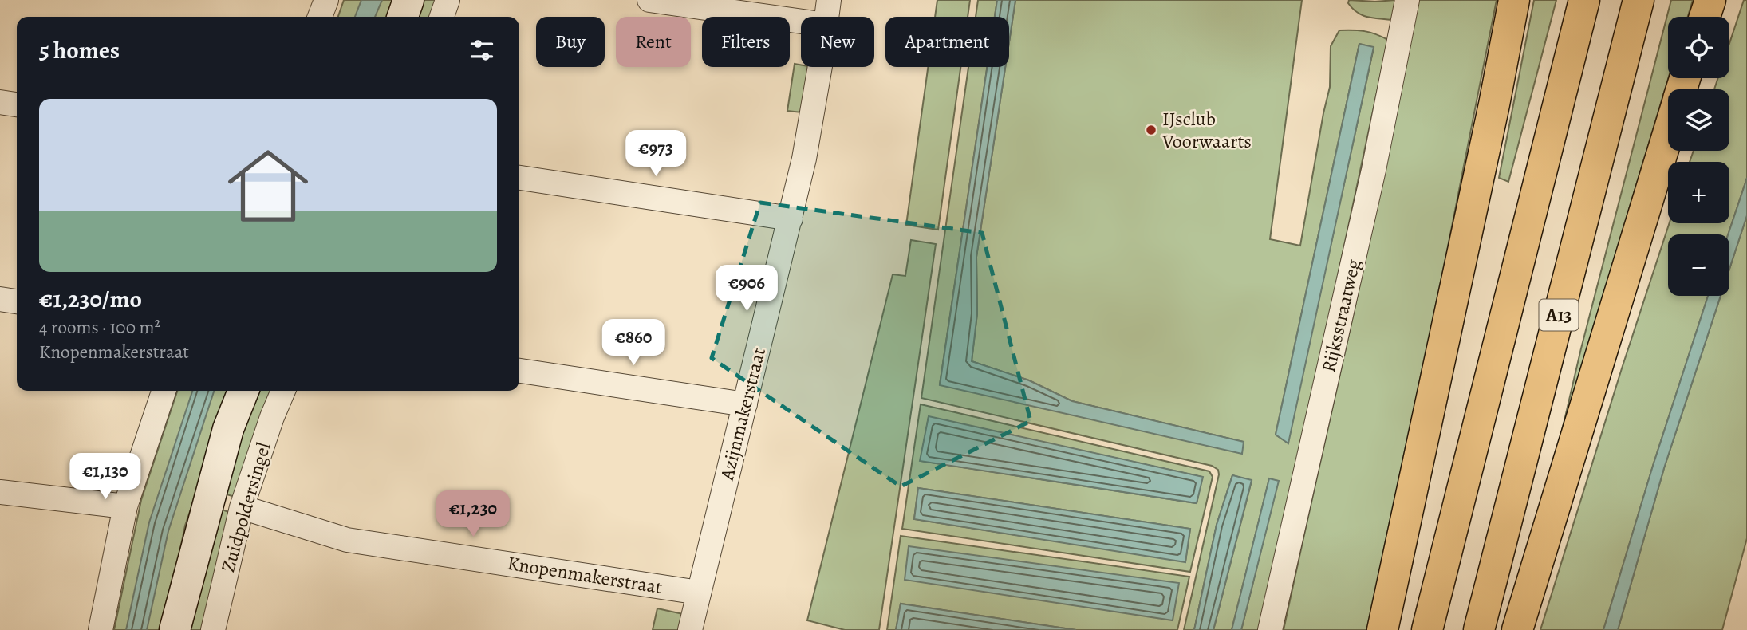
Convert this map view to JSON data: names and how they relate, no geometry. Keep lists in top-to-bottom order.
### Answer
{
  "streets": {
    "highway": ["A13"],
    "street": [
      "Rijksstraatweg",
      "Azijnmakerstraat",
      "Zuidpoldersingel",
      "Knopenmakerstraat"
    ]
  },
  "crossings": [
    ["Azijnmakerstraat", "Knopenmakerstraat"],
    ["Zuidpoldersingel", "Knopenmakerstraat"]
  ],
  "places": ["IJsclub Voorwaarts"],
  "page": {
    "map_buttons": ["+", "−"],
    "chip": [
      "Buy",
      "Rent",
      "Filters",
      "New",
      "Apartment"
    ],
    "heading": "5 homes",
    "list": [
      {
        "name": "€1,230/mo",
        "note": "4 rooms · 100 m² · Knopenmakerstraat"
      }
    ],
    "price": [
      "€973",
      "€906",
      "€860",
      "€1,130",
      "€1,230"
    ]
  }
}
